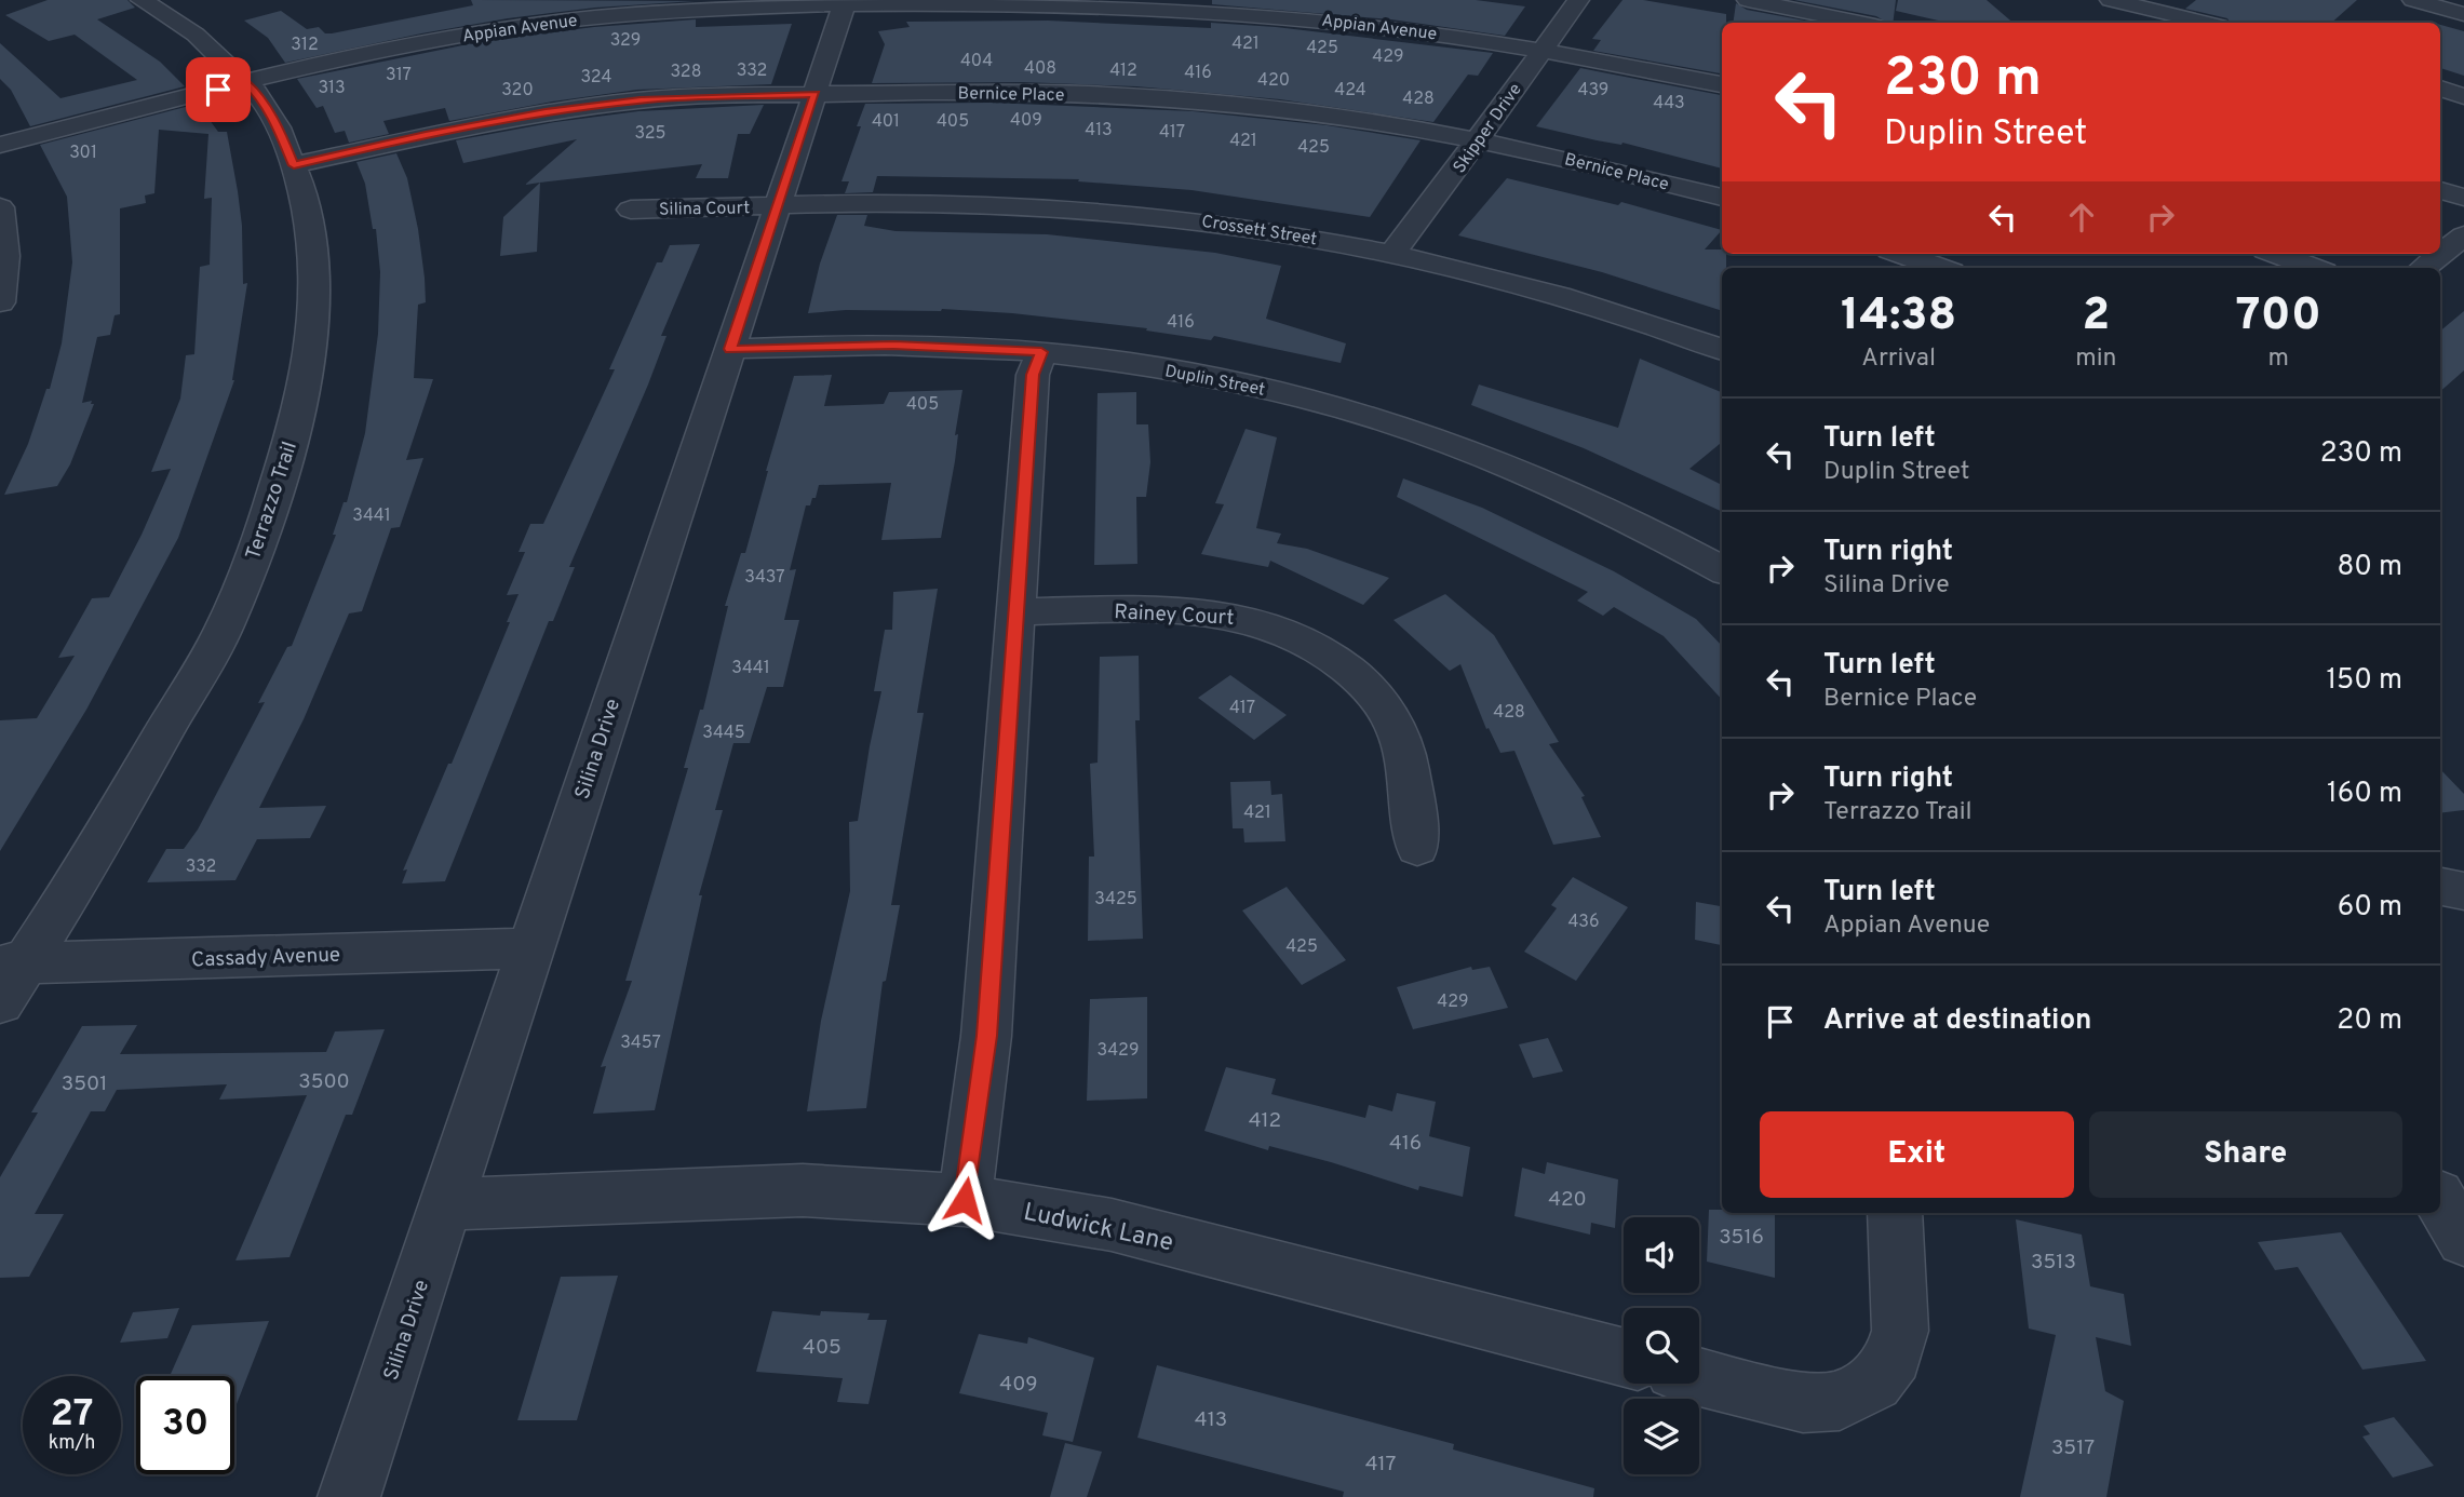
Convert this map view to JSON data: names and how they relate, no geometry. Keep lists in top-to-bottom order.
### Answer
{
  "streets": {
    "street": [
      "Appian Avenue",
      "Bernice Place",
      "Skipper Drive",
      "Silina Court",
      "Crossett Street",
      "Duplin Street",
      "Terrazzo Trail",
      "Rainey Court",
      "Silina Drive",
      "Cassady Avenue",
      "Ludwick Lane"
    ]
  },
  "crossings": [
    ["Appian Avenue", "Skipper Drive"],
    ["Appian Avenue", "Terrazzo Trail"],
    ["Appian Avenue", "Silina Drive"],
    ["Bernice Place", "Skipper Drive"],
    ["Bernice Place", "Terrazzo Trail"],
    ["Bernice Place", "Silina Drive"],
    ["Skipper Drive", "Crossett Street"],
    ["Silina Court", "Crossett Street"],
    ["Silina Court", "Silina Drive"],
    ["Crossett Street", "Silina Drive"],
    ["Duplin Street", "Silina Drive"],
    ["Terrazzo Trail", "Cassady Avenue"],
    ["Silina Drive", "Cassady Avenue"],
    ["Silina Drive", "Ludwick Lane"]
  ],
  "house_numbers": [
    "329",
    "421",
    "312",
    "425",
    "429",
    "404",
    "408",
    "332",
    "412",
    "328",
    "416",
    "317",
    "324",
    "420",
    "313",
    "320",
    "424",
    "439",
    "428",
    "443",
    "409",
    "401",
    "405",
    "413",
    "417",
    "325",
    "421",
    "425",
    "301",
    "416",
    "405",
    "3441",
    "3437",
    "3441",
    "417",
    "428",
    "3445",
    "421",
    "332",
    "3425",
    "436",
    "425",
    "429",
    "3457",
    "3429",
    "3500",
    "3501",
    "412",
    "416",
    "420",
    "3516",
    "3513",
    "405",
    "409",
    "413",
    "3517",
    "417"
  ],
  "page": {
    "turn": ["230 m", "Duplin Street"],
    "eta": [
      "14:38",
      "Arrival",
      "2",
      "min",
      "700",
      "m"
    ],
    "list": [
      {
        "name": "Turn left",
        "note": "Duplin Street",
        "value": "230 m"
      },
      {
        "name": "Turn right",
        "note": "Silina Drive",
        "value": "80 m"
      },
      {
        "name": "Turn left",
        "note": "Bernice Place",
        "value": "150 m"
      },
      {
        "name": "Turn right",
        "note": "Terrazzo Trail",
        "value": "160 m"
      },
      {
        "name": "Turn left",
        "note": "Appian Avenue",
        "value": "60 m"
      },
      {
        "name": "Arrive at destination",
        "value": "20 m"
      }
    ],
    "buttons": ["Exit", "Share"],
    "speed": "27 km/h",
    "limit": "30"
  }
}
